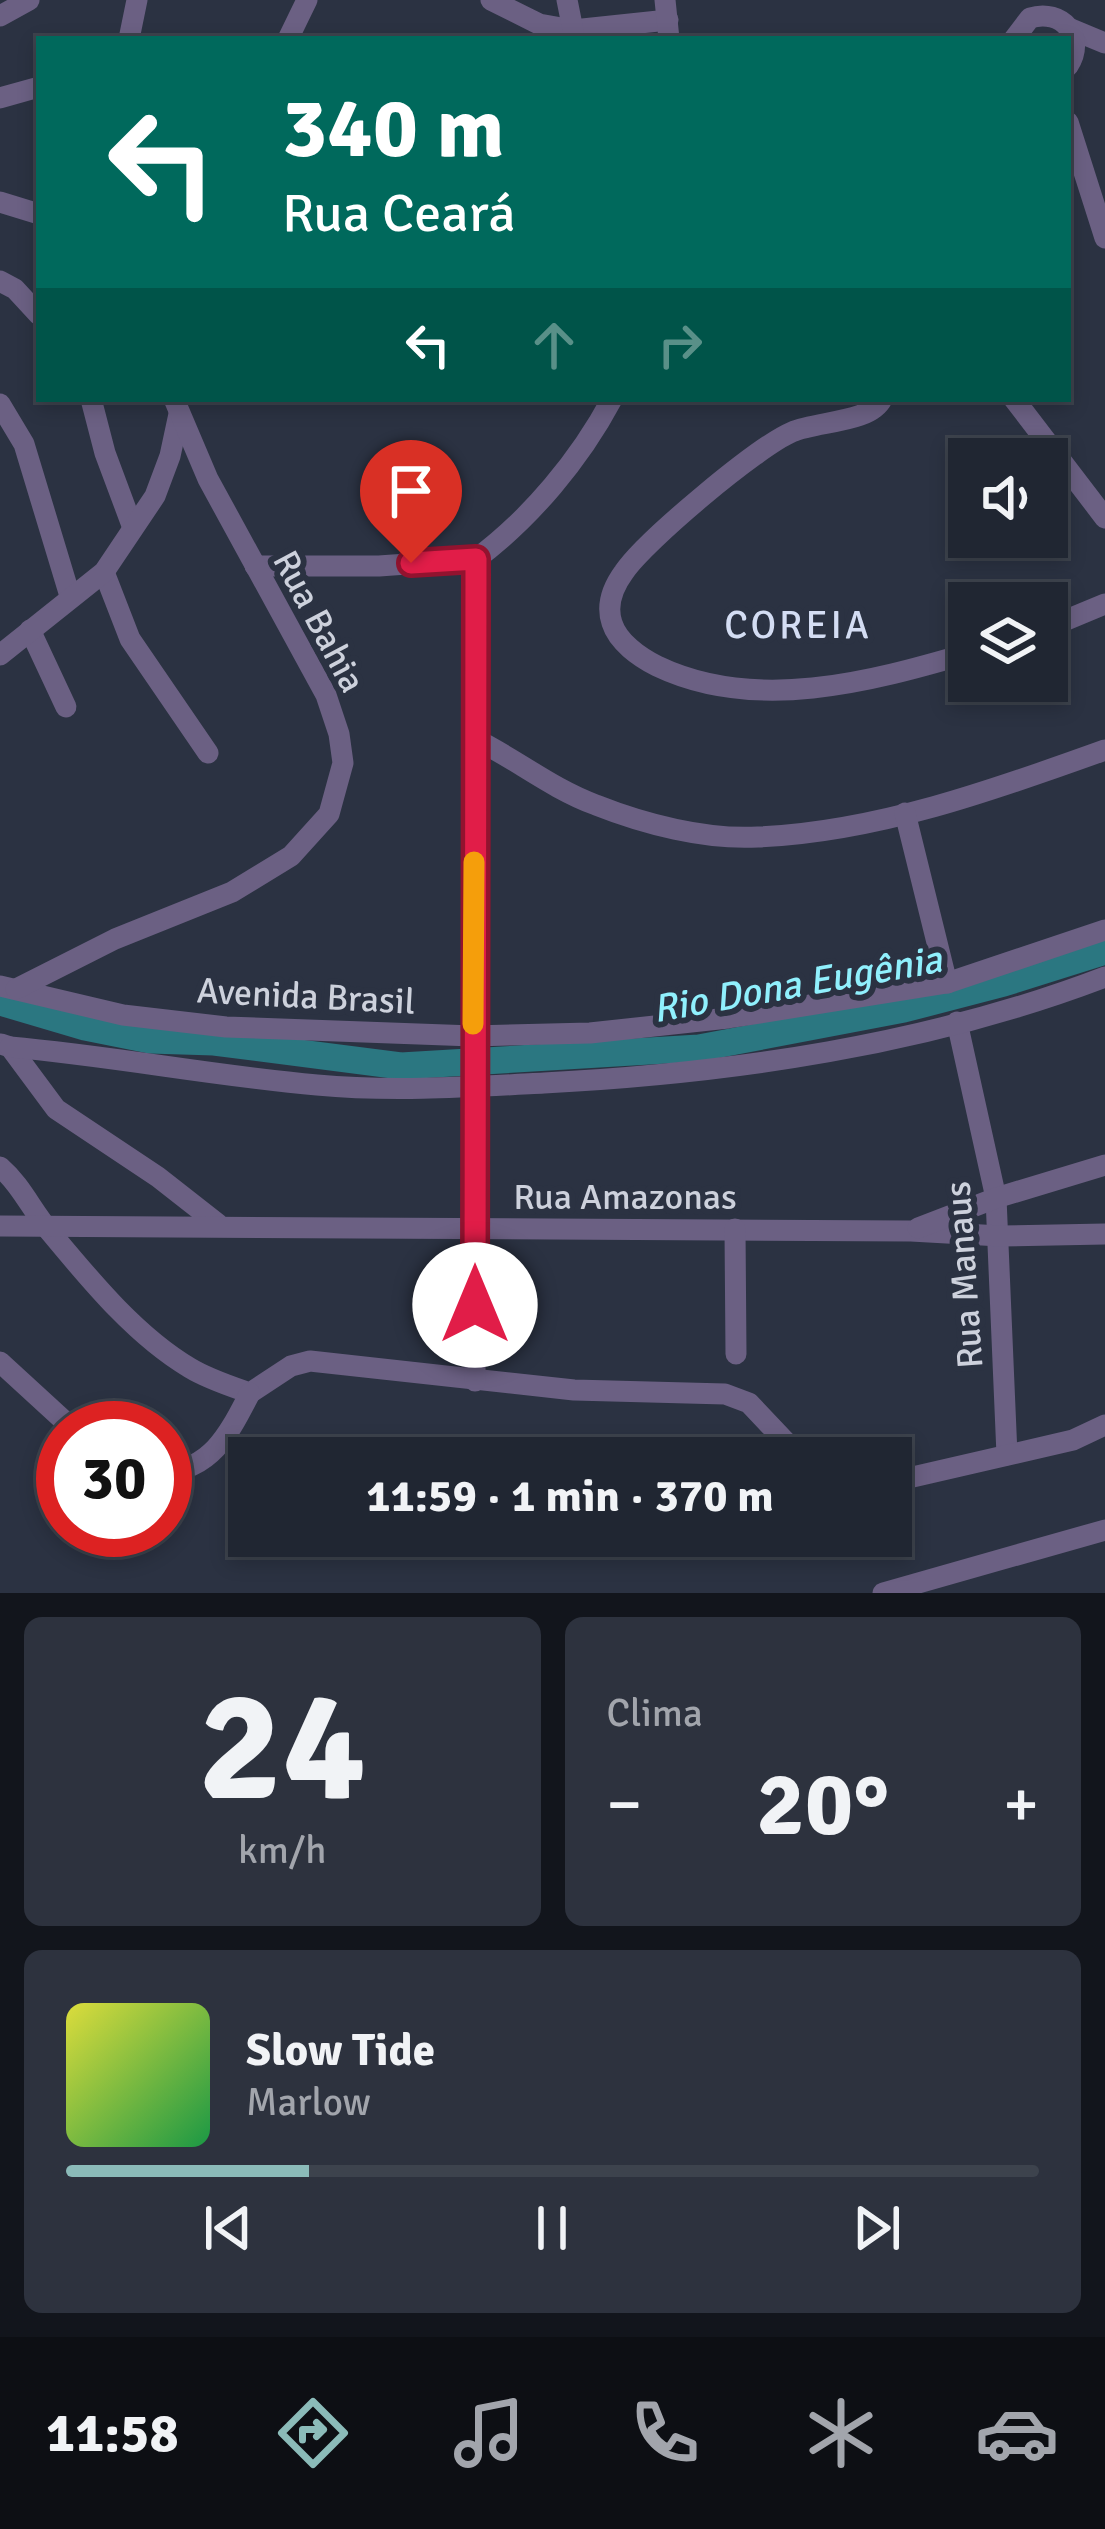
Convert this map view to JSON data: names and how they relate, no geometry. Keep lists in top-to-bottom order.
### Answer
{
  "streets": {
    "street": [
      "Rua Bahia",
      "Avenida Brasil",
      "Rua Amazonas",
      "Rua Manaus"
    ]
  },
  "crossings": [
    ["Rua Bahia", "Avenida Brasil"],
    ["Rua Amazonas", "Rua Manaus"]
  ],
  "districts": ["COREIA"],
  "water": ["Rio Dona Eugênia"],
  "page": {
    "turn": ["340 m", "Rua Ceará"],
    "limit": "30",
    "trip": "11:59 · 1 min · 370 m",
    "tile": [
      ["24", "km/h"],
      "Clima"
    ],
    "heat": ["−", "20°", "+"],
    "song": ["Slow Tide", "Marlow"],
    "tabs": "11:58"
  }
}
